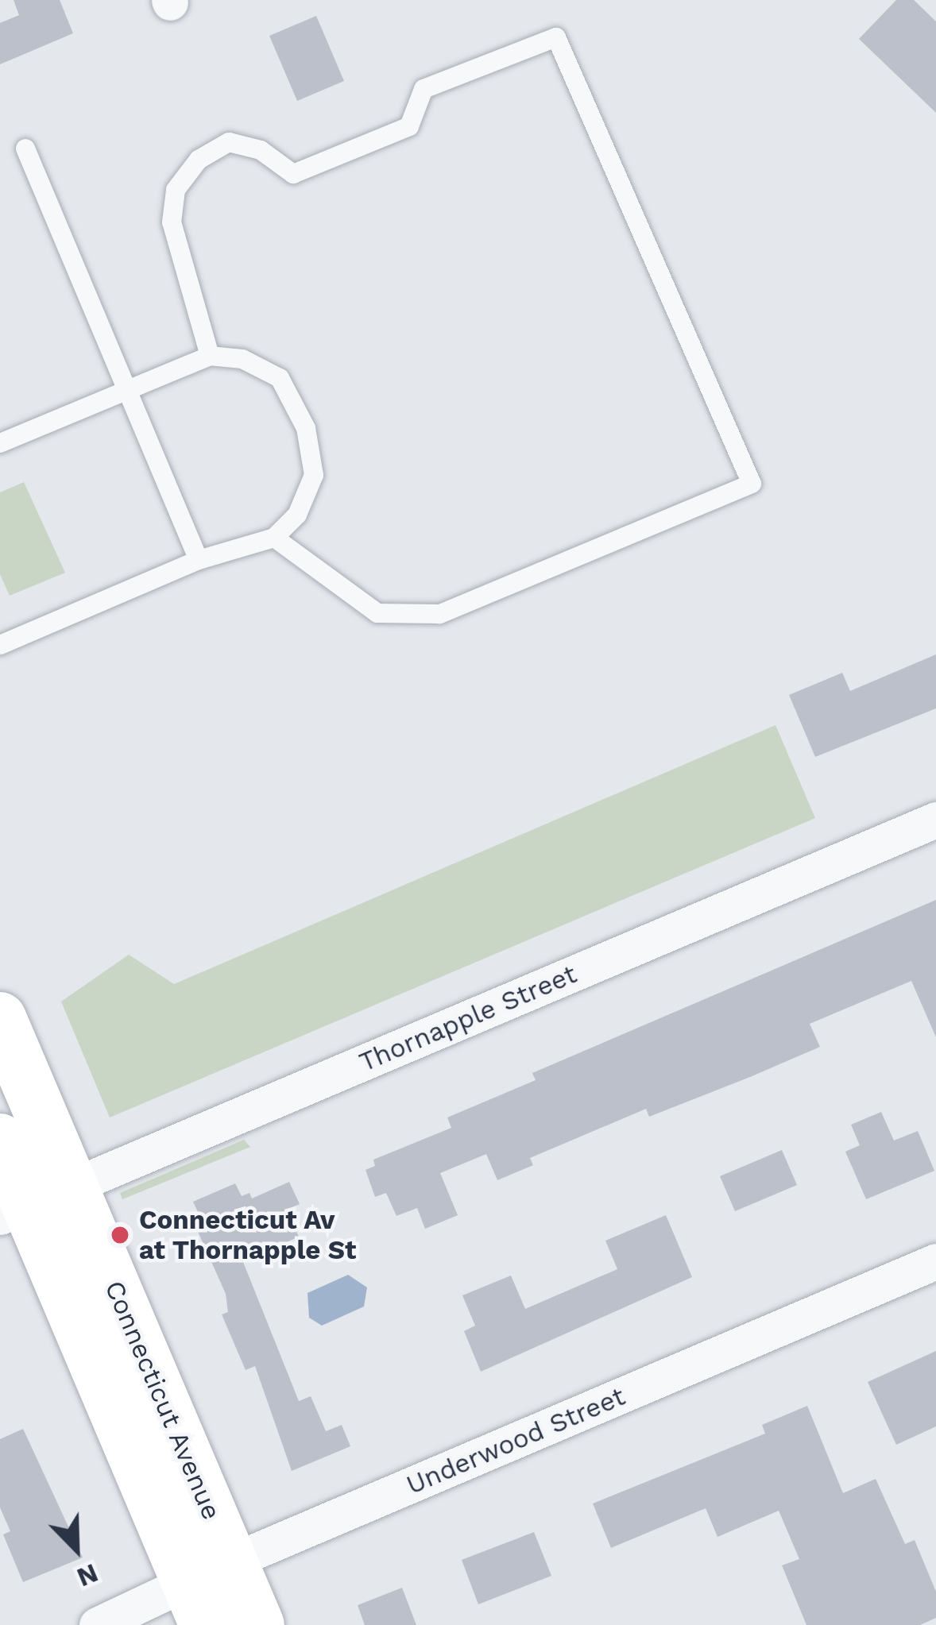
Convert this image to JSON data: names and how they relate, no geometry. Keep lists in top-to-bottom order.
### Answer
{
  "streets": {
    "main road": ["Connecticut Avenue"],
    "street": ["Thornapple Street", "Underwood Street"]
  },
  "crossings": [
    ["Thornapple Street", "Connecticut Avenue"],
    ["Connecticut Avenue", "Underwood Street"]
  ],
  "places": ["Connecticut Av at Thornapple St"],
  "north": "bottom right"
}
